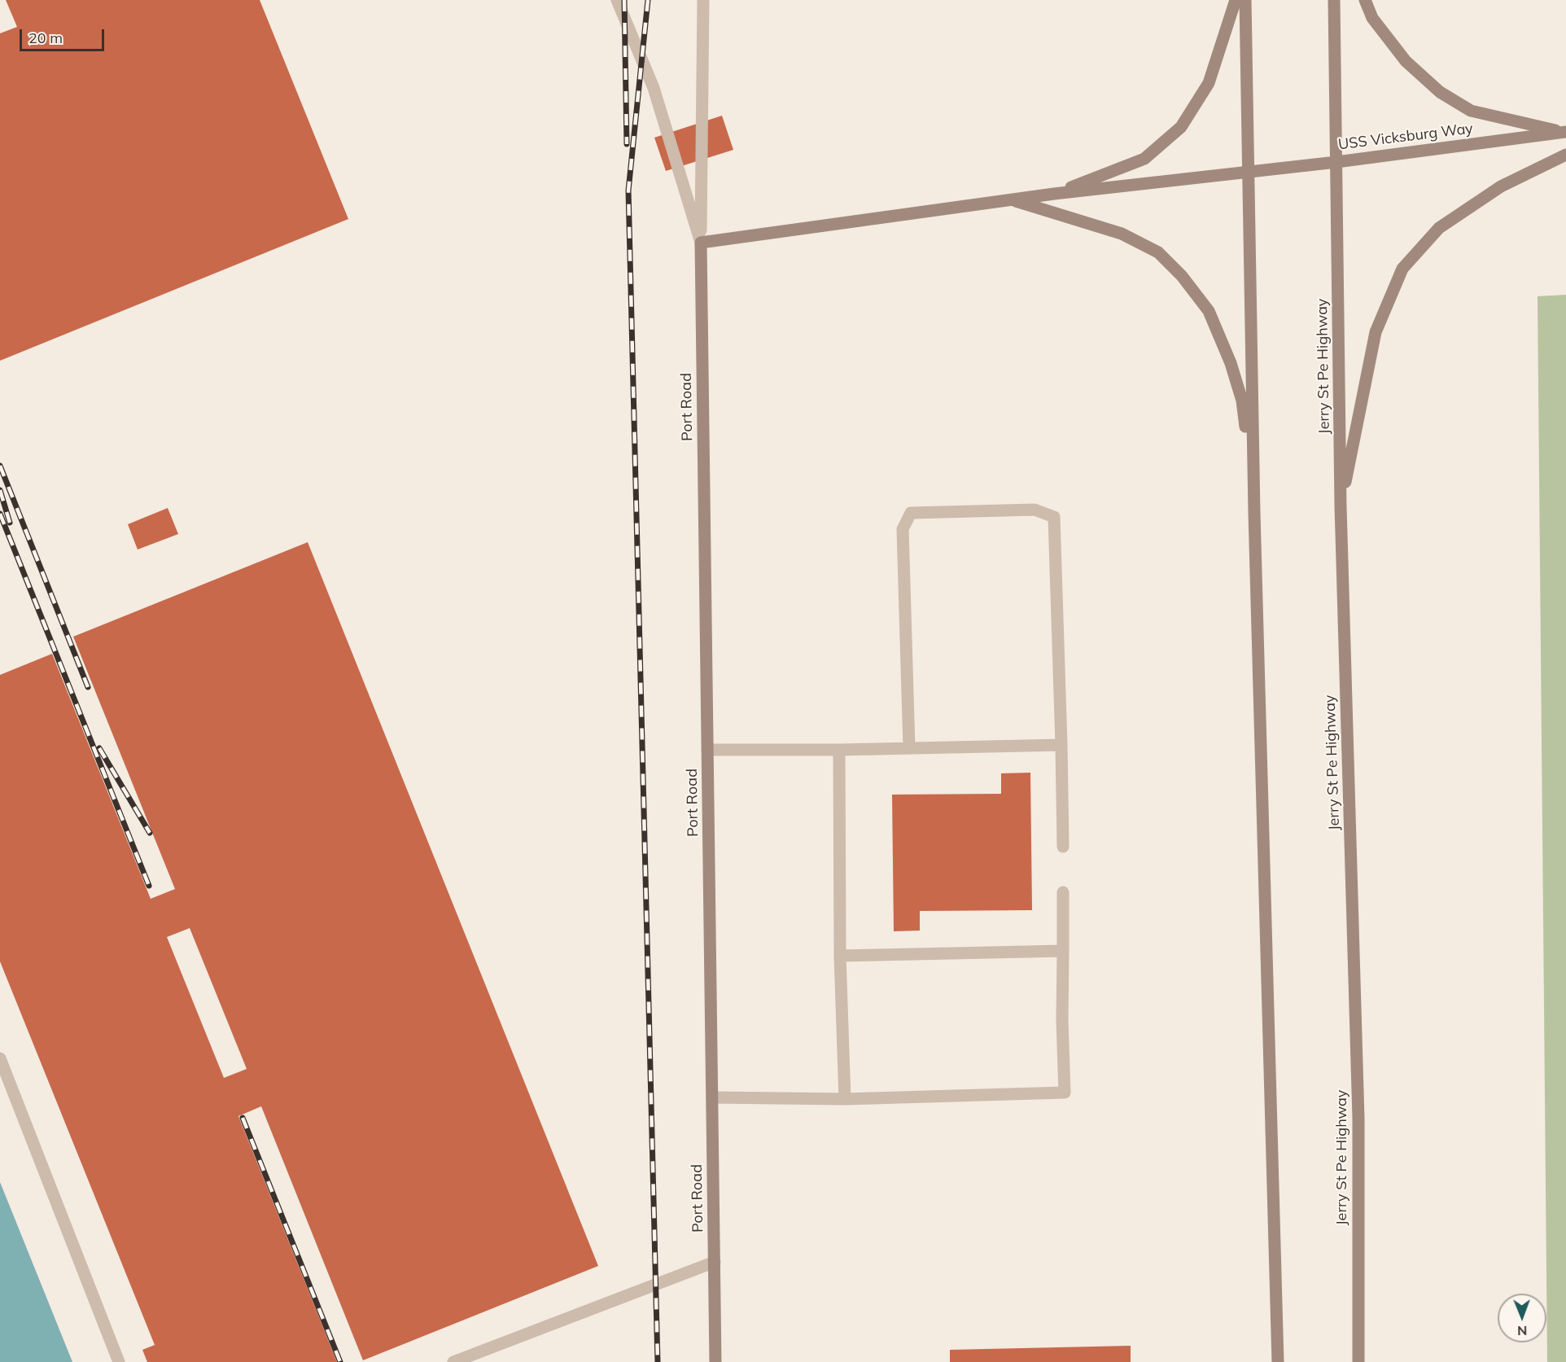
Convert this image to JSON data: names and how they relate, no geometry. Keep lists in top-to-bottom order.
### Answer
{
  "streets": {
    "main road": ["USS Vicksburg Way", "Jerry St Pe Highway", "Port Road"]
  },
  "crossings": [
    ["USS Vicksburg Way", "Jerry St Pe Highway"]
  ],
  "scale_bar": "20 m",
  "north": "bottom"
}
